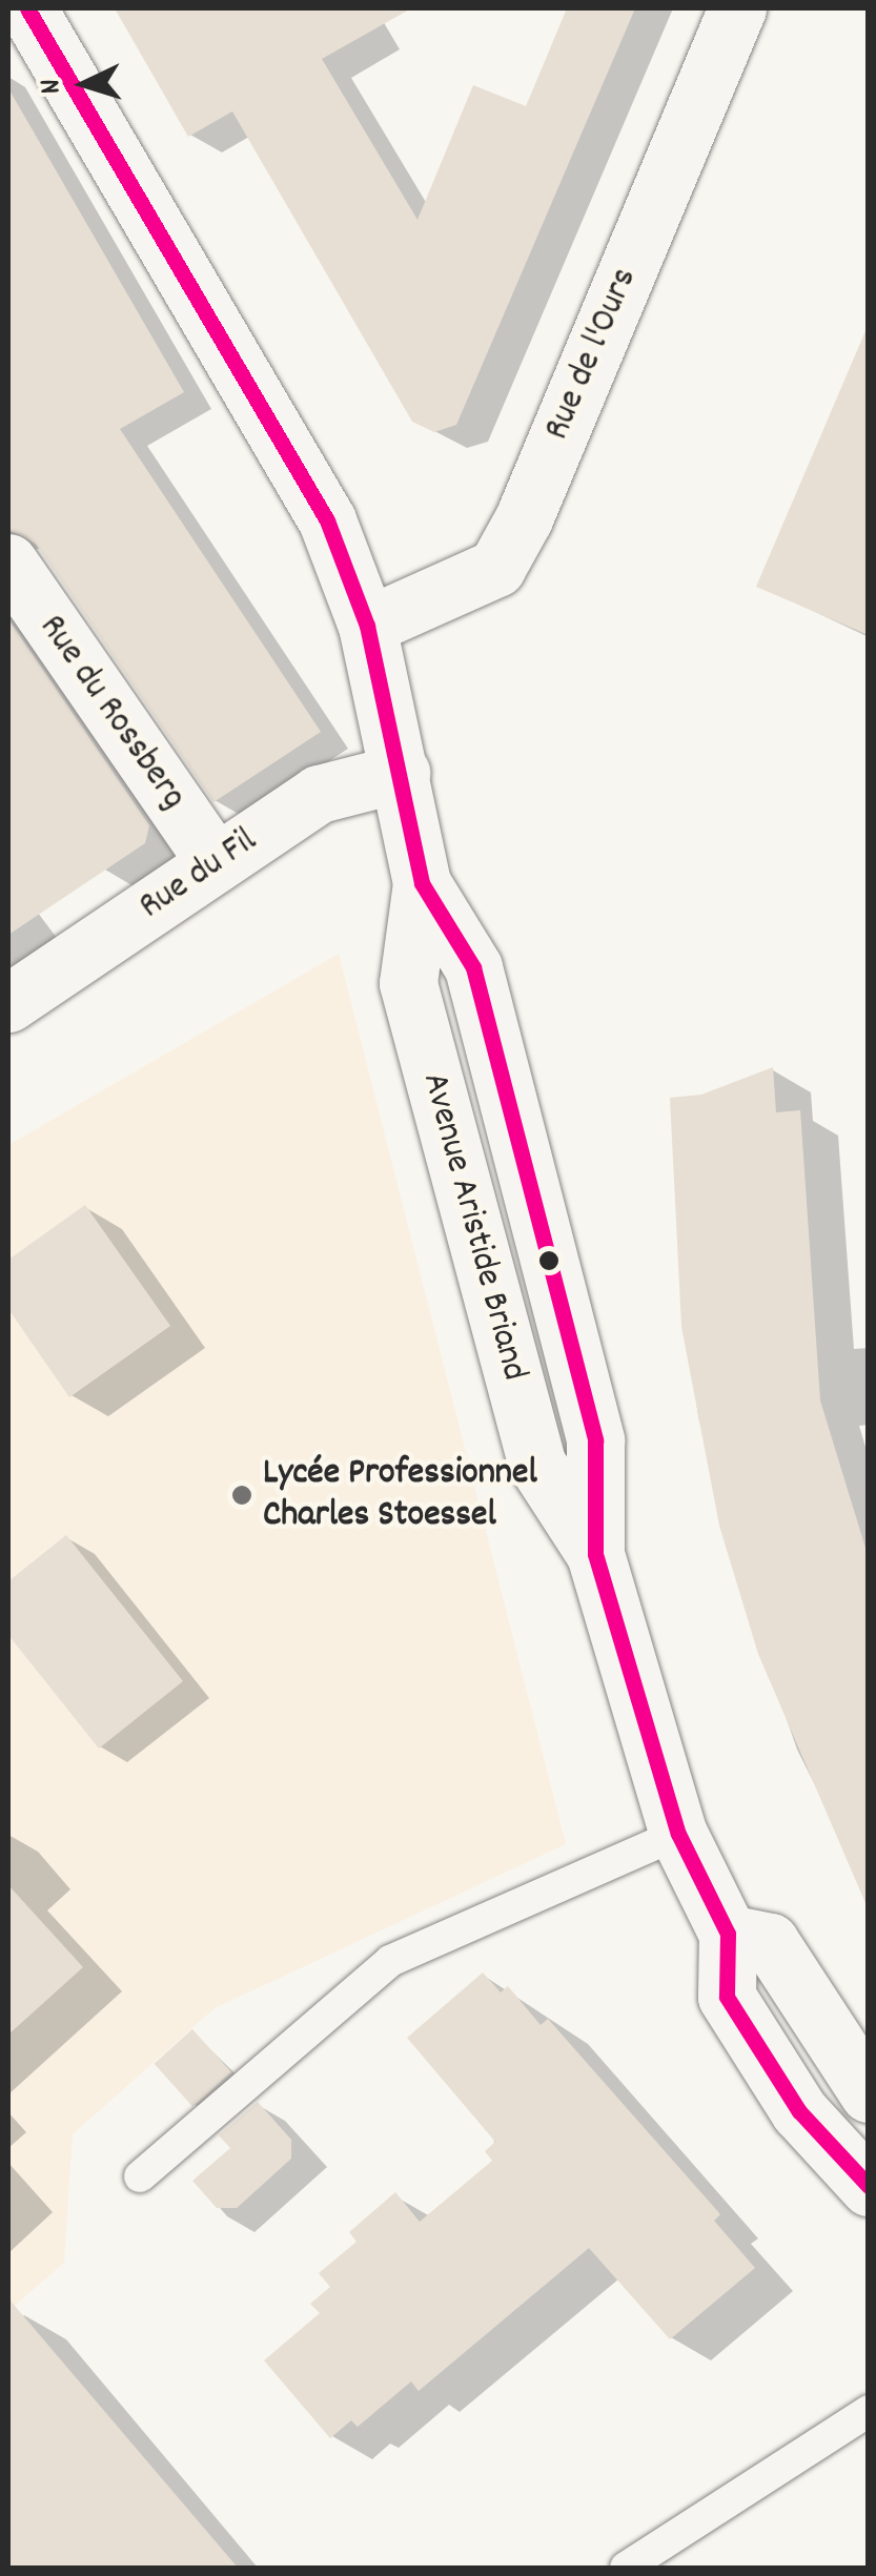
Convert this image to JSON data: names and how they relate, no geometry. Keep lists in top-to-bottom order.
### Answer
{
  "streets": {
    "main road": [
      "Rue de l'Ours",
      "Rue du Rossberg",
      "Rue du Fil",
      "Avenue Aristide Briand"
    ]
  },
  "crossings": [
    ["Rue de l'Ours", "Avenue Aristide Briand"],
    ["Rue du Rossberg", "Rue du Fil"],
    ["Rue du Fil", "Avenue Aristide Briand"]
  ],
  "places": ["Lycée Professionnel Charles Stoessel"],
  "north": "left"
}
